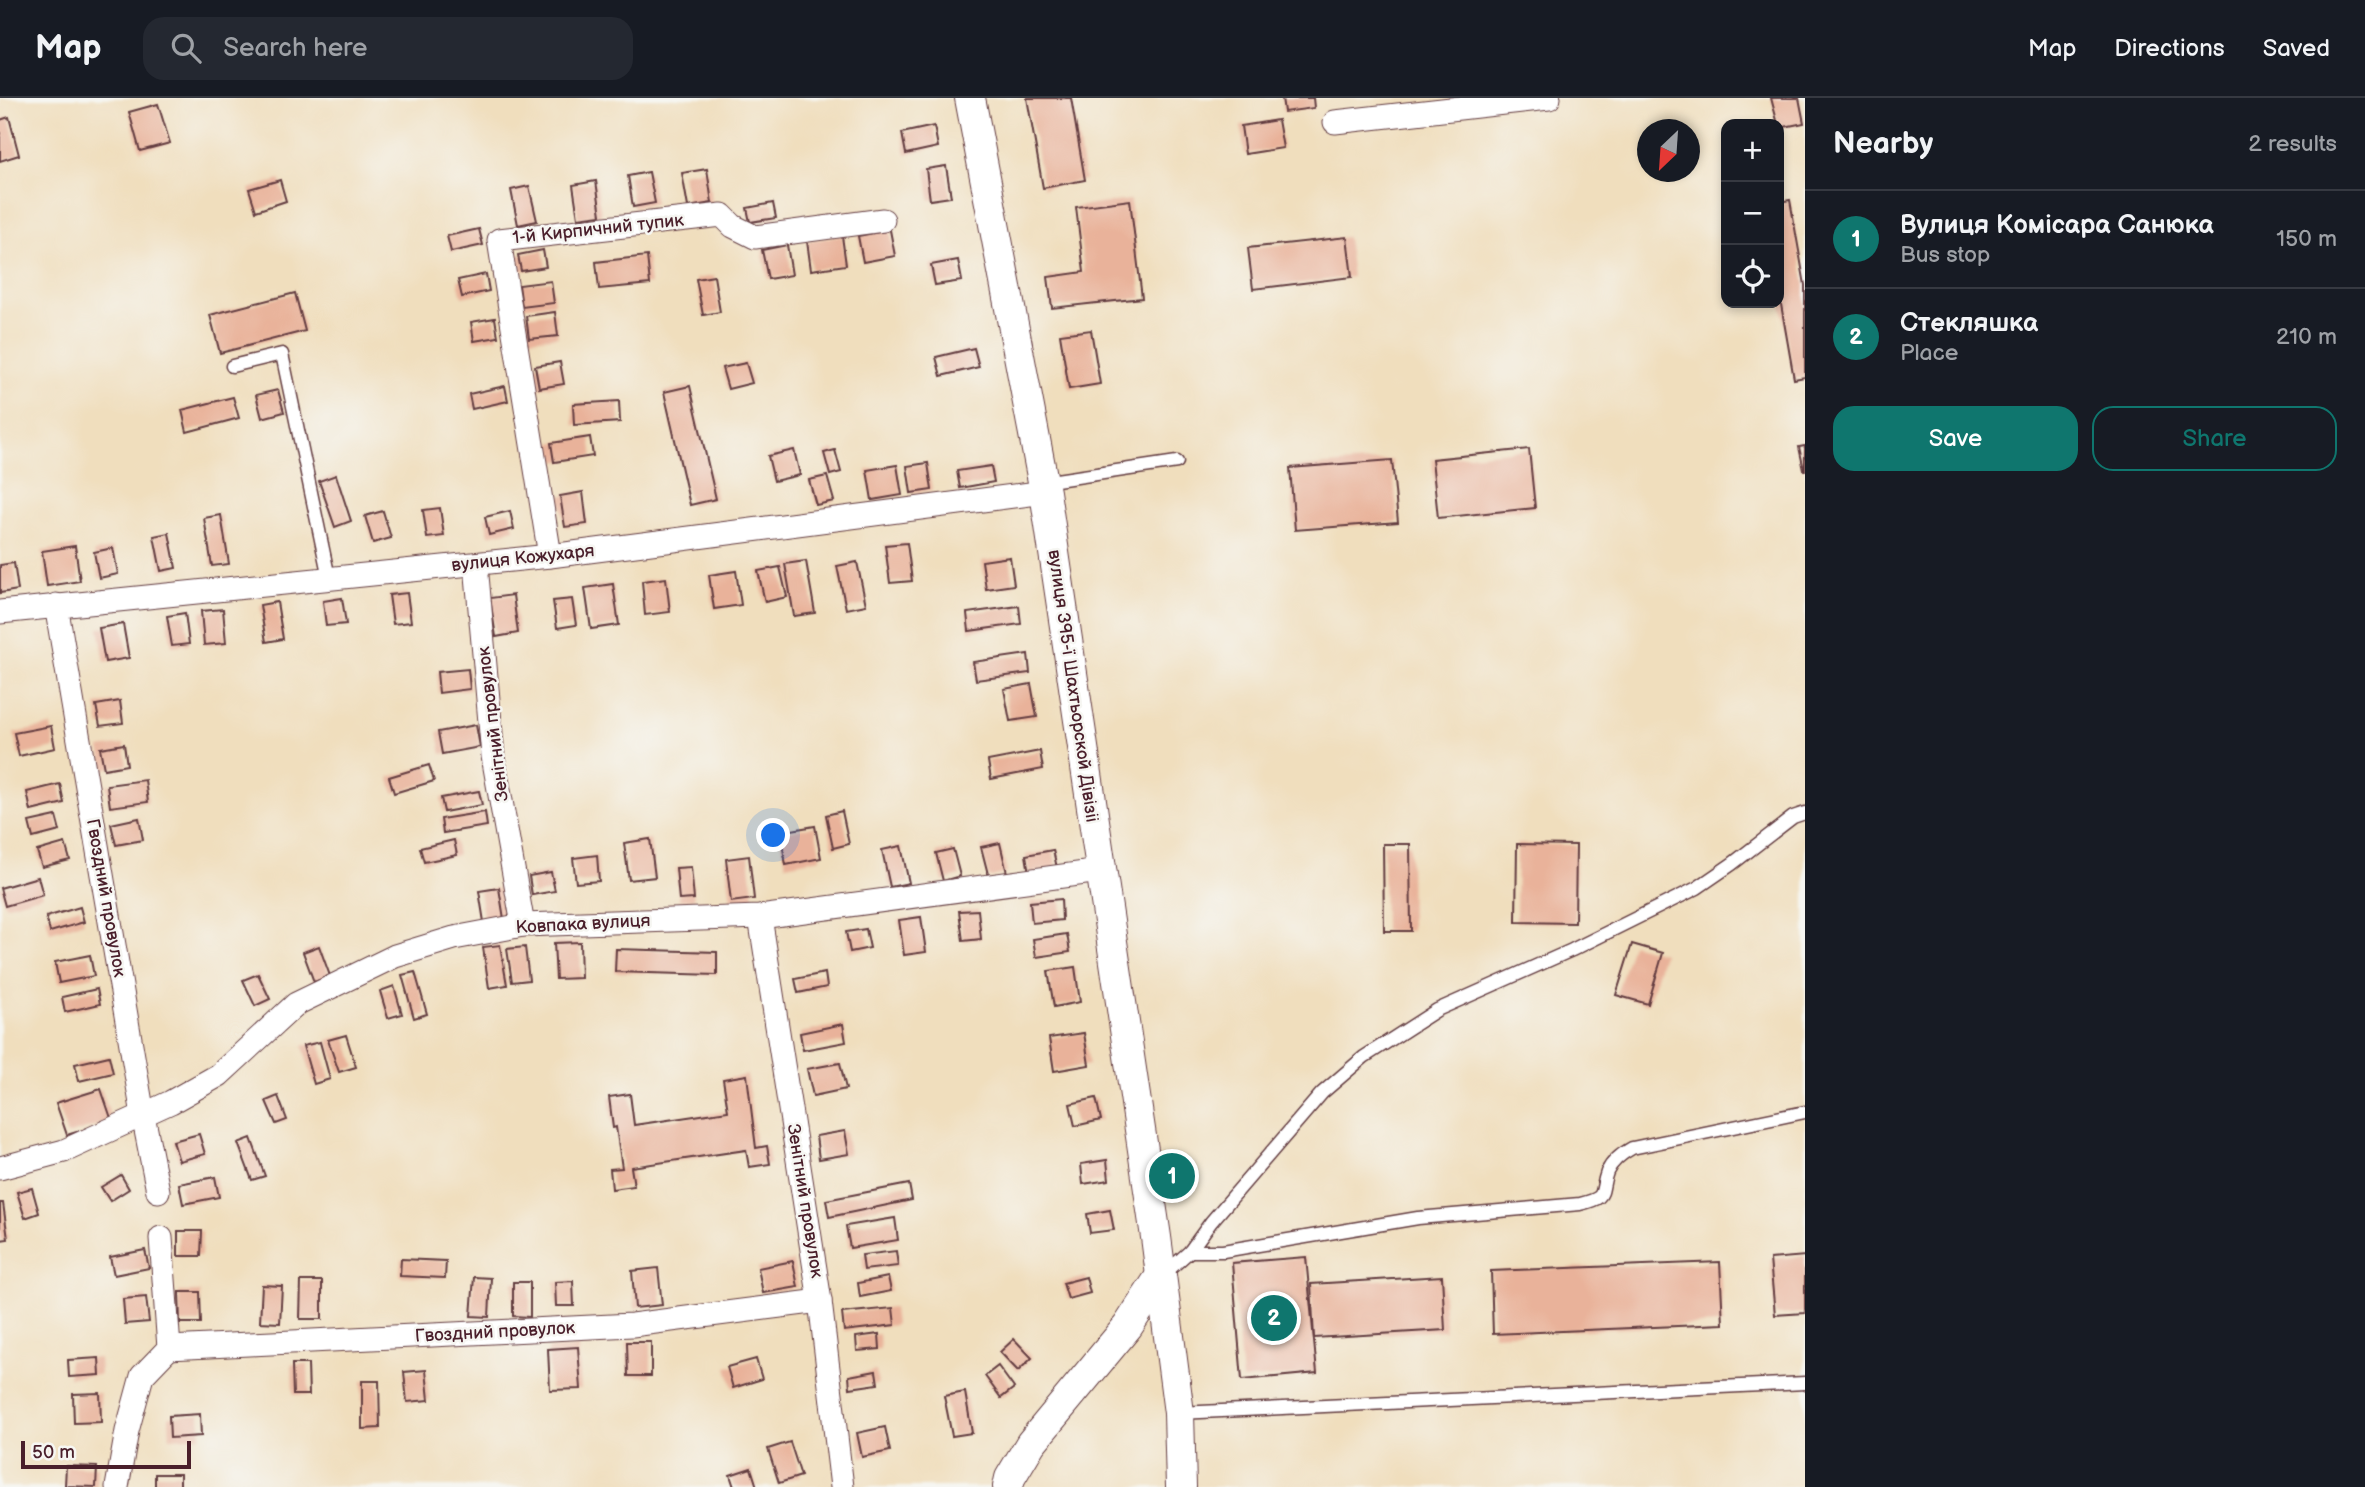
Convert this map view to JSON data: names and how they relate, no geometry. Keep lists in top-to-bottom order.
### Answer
{
  "streets": {
    "street": [
      "1-й Кирпичний тупик",
      "вулиця Кожухаря",
      "вулиця 395-ї Шахтьорской Дівізіі",
      "Зенітний провулок",
      "Гвоздний провулок",
      "Ковпака вулиця"
    ]
  },
  "crossings": [
    ["1-й Кирпичний тупик", "вулиця Кожухаря"],
    ["вулиця Кожухаря", "вулиця 395-ї Шахтьорской Дівізіі"],
    ["вулиця Кожухаря", "Зенітний провулок"],
    ["вулиця Кожухаря", "Гвоздний провулок"],
    ["вулиця 395-ї Шахтьорской Дівізіі", "Ковпака вулиця"],
    ["Зенітний провулок", "Гвоздний провулок"],
    ["Зенітний провулок", "Ковпака вулиця"],
    ["Гвоздний провулок", "Ковпака вулиця"]
  ],
  "scale_bar": "50 m",
  "north": "bottom left",
  "page": {
    "header": "Map",
    "search": "Search here",
    "nav": ["Map", "Directions", "Saved"],
    "heading": ["Nearby", "2 results"],
    "map_buttons": ["+", "−"],
    "list": [
      {
        "mark": "1",
        "name": "Вулиця Комісара Санюка",
        "note": "Bus stop",
        "value": "150 m"
      },
      {
        "mark": "2",
        "name": "Стекляшка",
        "note": "Place",
        "value": "210 m"
      }
    ],
    "buttons": ["Save", "Share"],
    "pins": ["1", "2"],
    "scale": "50 m"
  }
}
